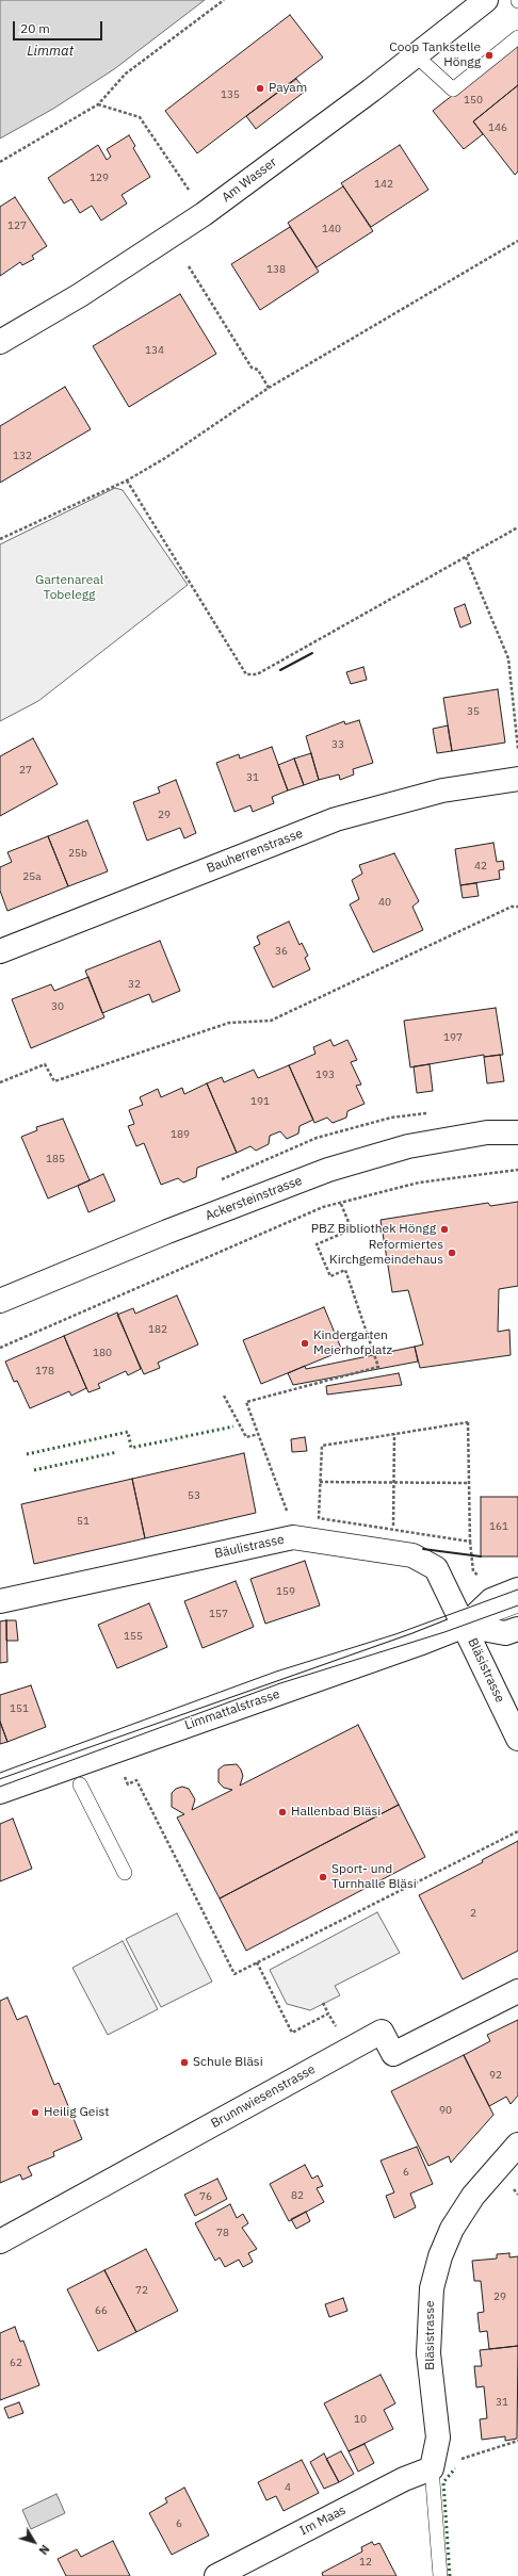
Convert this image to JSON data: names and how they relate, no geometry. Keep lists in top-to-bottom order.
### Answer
{
  "streets": {
    "street": [
      "Am Wasser",
      "Bauherrenstrasse",
      "Ackersteinstrasse",
      "Bäulistrasse",
      "Bläsistrasse",
      "Limmattalstrasse",
      "Brunnwiesenstrasse",
      "Im Maas"
    ]
  },
  "crossings": [
    ["Bäulistrasse", "Bläsistrasse"],
    ["Bäulistrasse", "Limmattalstrasse"],
    ["Bläsistrasse", "Limmattalstrasse"],
    ["Bläsistrasse", "Im Maas"]
  ],
  "water": ["Limmat"],
  "parks": ["Gartenareal Tobelegg"],
  "places": [
    "Coop Tankstelle Höngg",
    "Payam",
    "PBZ Bibliothek Höngg",
    "Reformiertes Kirchgemeindehaus",
    "Kindergarten Meierhofplatz",
    "Hallenbad Bläsi",
    "Sport- und Turnhalle Bläsi",
    "Schule Bläsi",
    "Heilig Geist"
  ],
  "house_numbers": [
    "135",
    "150",
    "146",
    "129",
    "142",
    "127",
    "140",
    "138",
    "134",
    "132",
    "35",
    "33",
    "27",
    "31",
    "29",
    "25b",
    "42",
    "25a",
    "40",
    "36",
    "32",
    "30",
    "197",
    "193",
    "191",
    "189",
    "185",
    "182",
    "180",
    "178",
    "53",
    "51",
    "161",
    "159",
    "157",
    "155",
    "151",
    "2",
    "92",
    "90",
    "6",
    "82",
    "76",
    "78",
    "72",
    "29",
    "66",
    "62",
    "31",
    "10",
    "4",
    "6",
    "12"
  ],
  "scale_bar": "20 m",
  "north": "bottom right"
}
